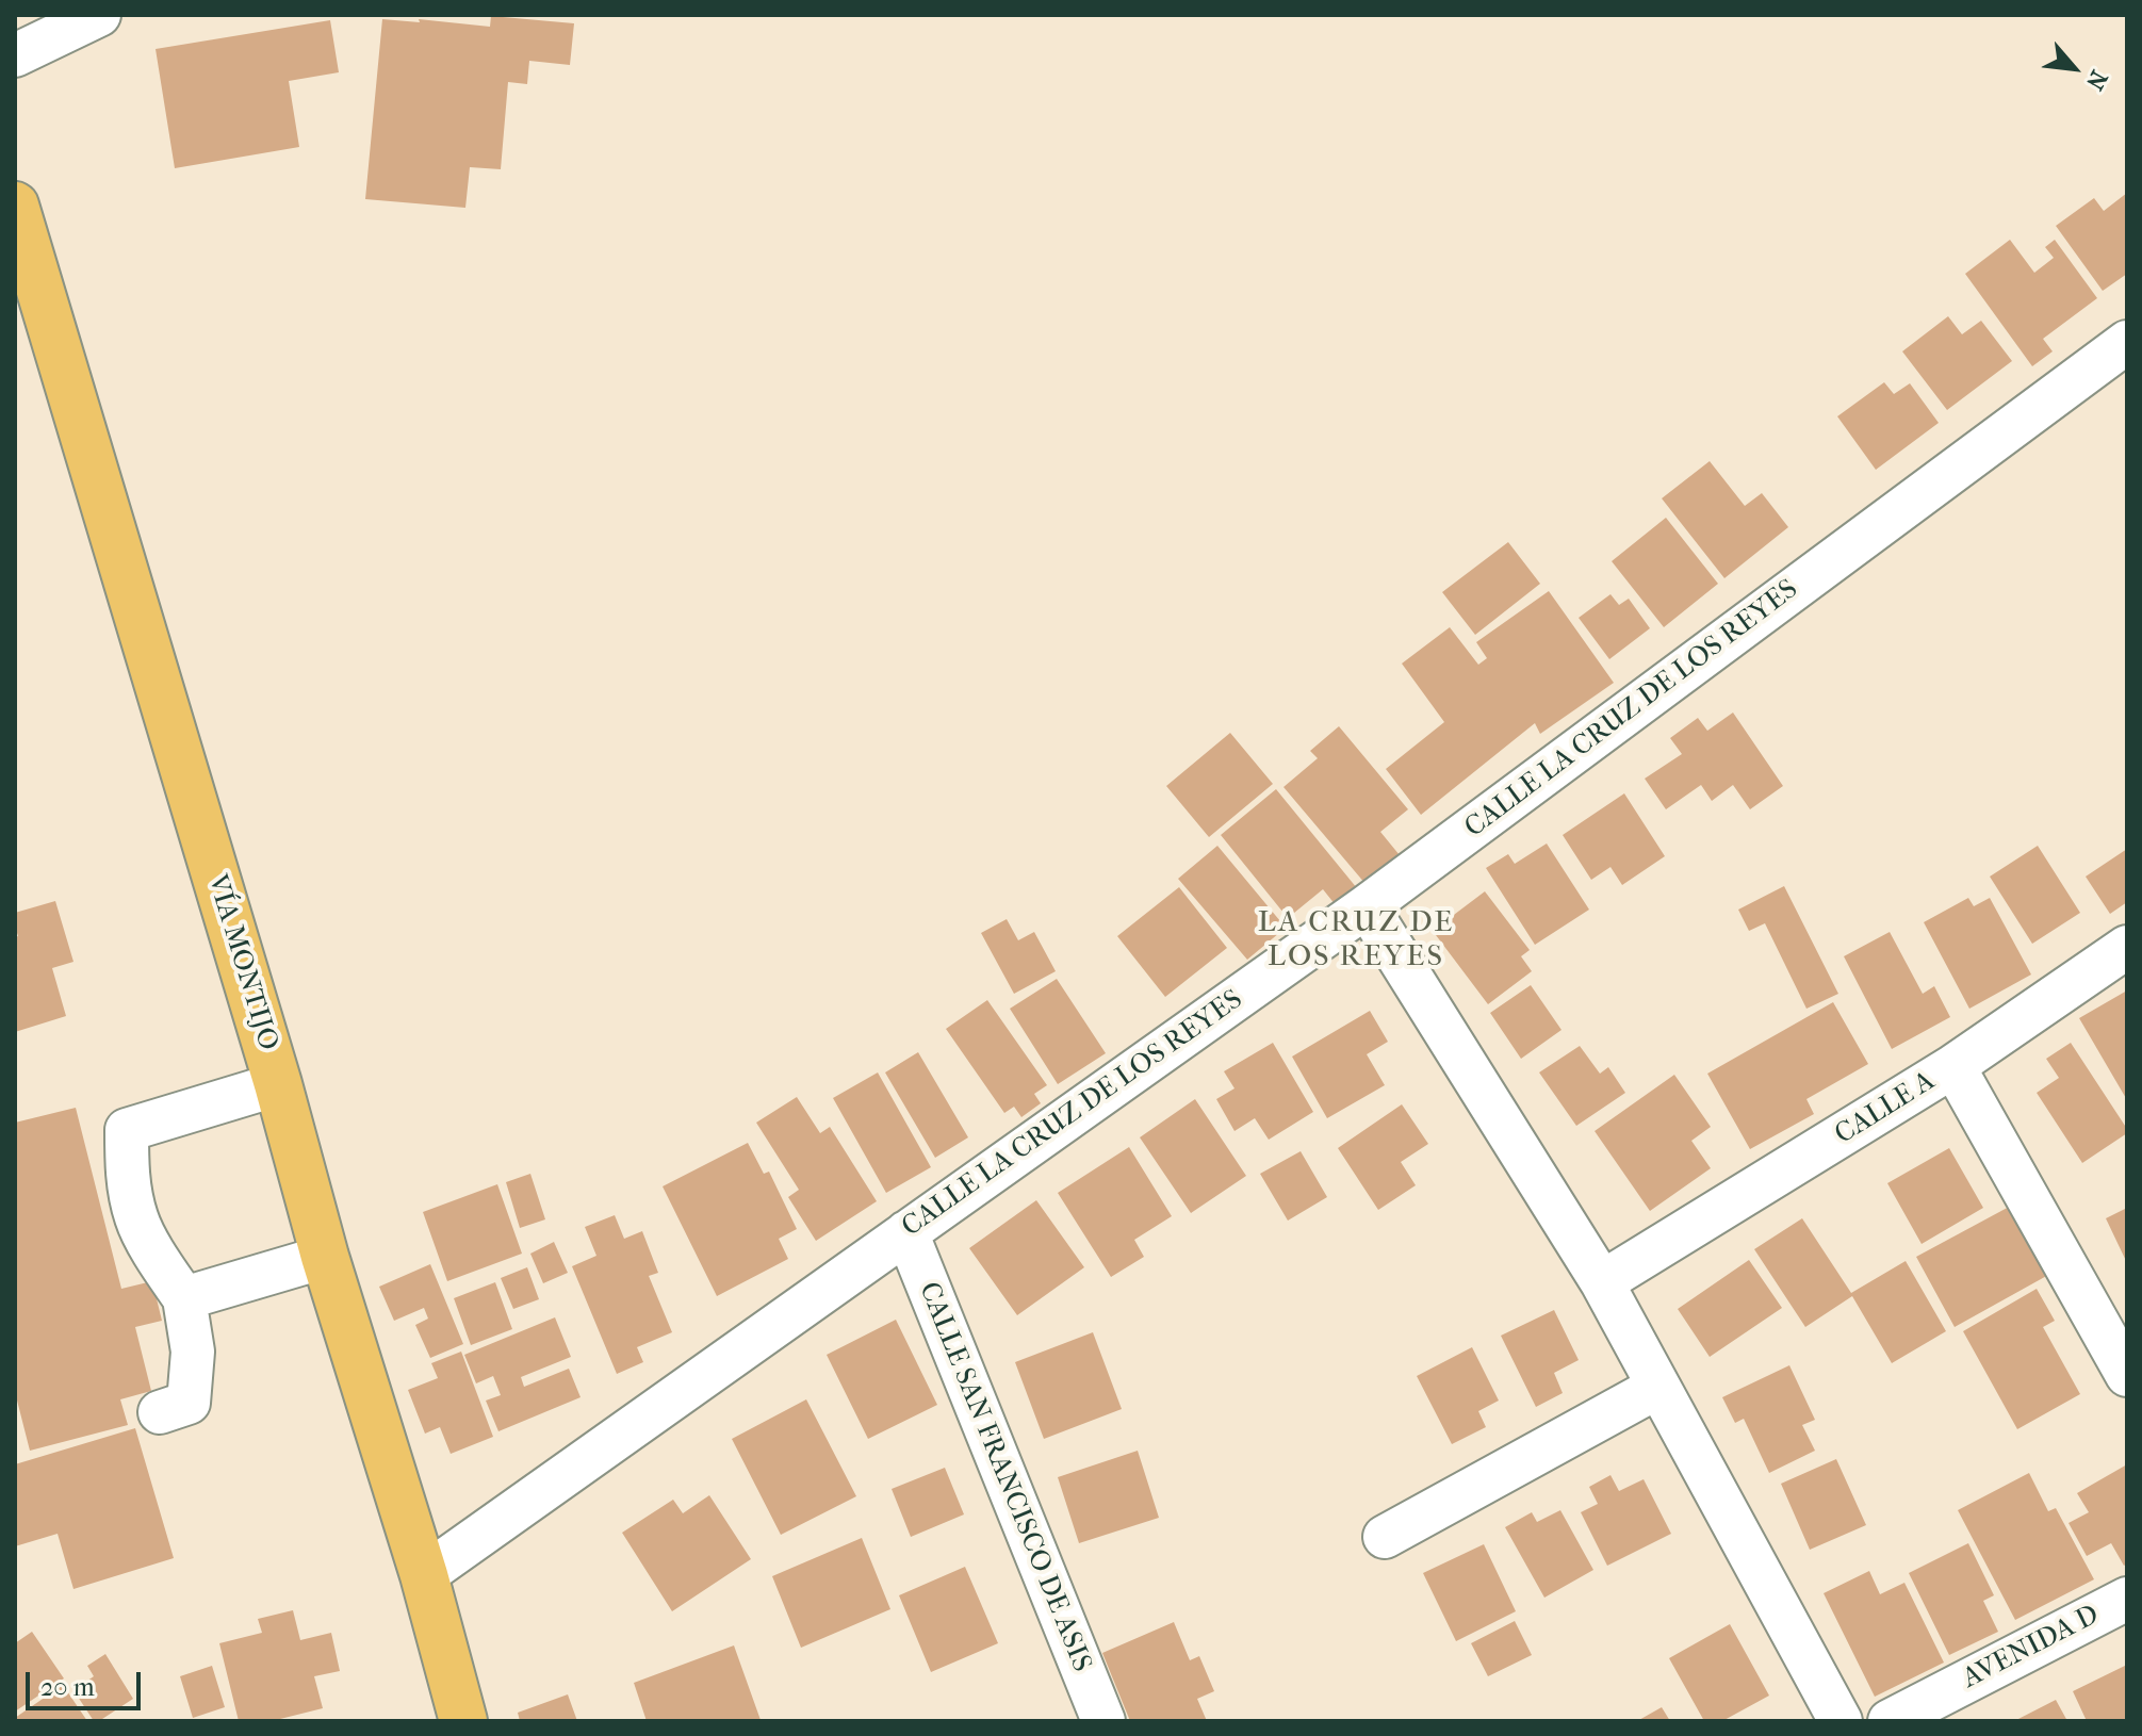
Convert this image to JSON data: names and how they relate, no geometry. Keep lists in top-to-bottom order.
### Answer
{
  "streets": {
    "main road": ["VÍA MONTIJO"],
    "street": [
      "CALLE LA CRUZ DE LOS REYES",
      "CALLE A",
      "CALLE SAN FRANCISCO DE ASIS",
      "AVENIDA D"
    ]
  },
  "crossings": [
    ["CALLE LA CRUZ DE LOS REYES", "VÍA MONTIJO"],
    ["CALLE LA CRUZ DE LOS REYES", "CALLE SAN FRANCISCO DE ASIS"]
  ],
  "districts": ["LA CRUZ DE LOS REYES"],
  "scale_bar": "20 m",
  "north": "bottom right"
}
